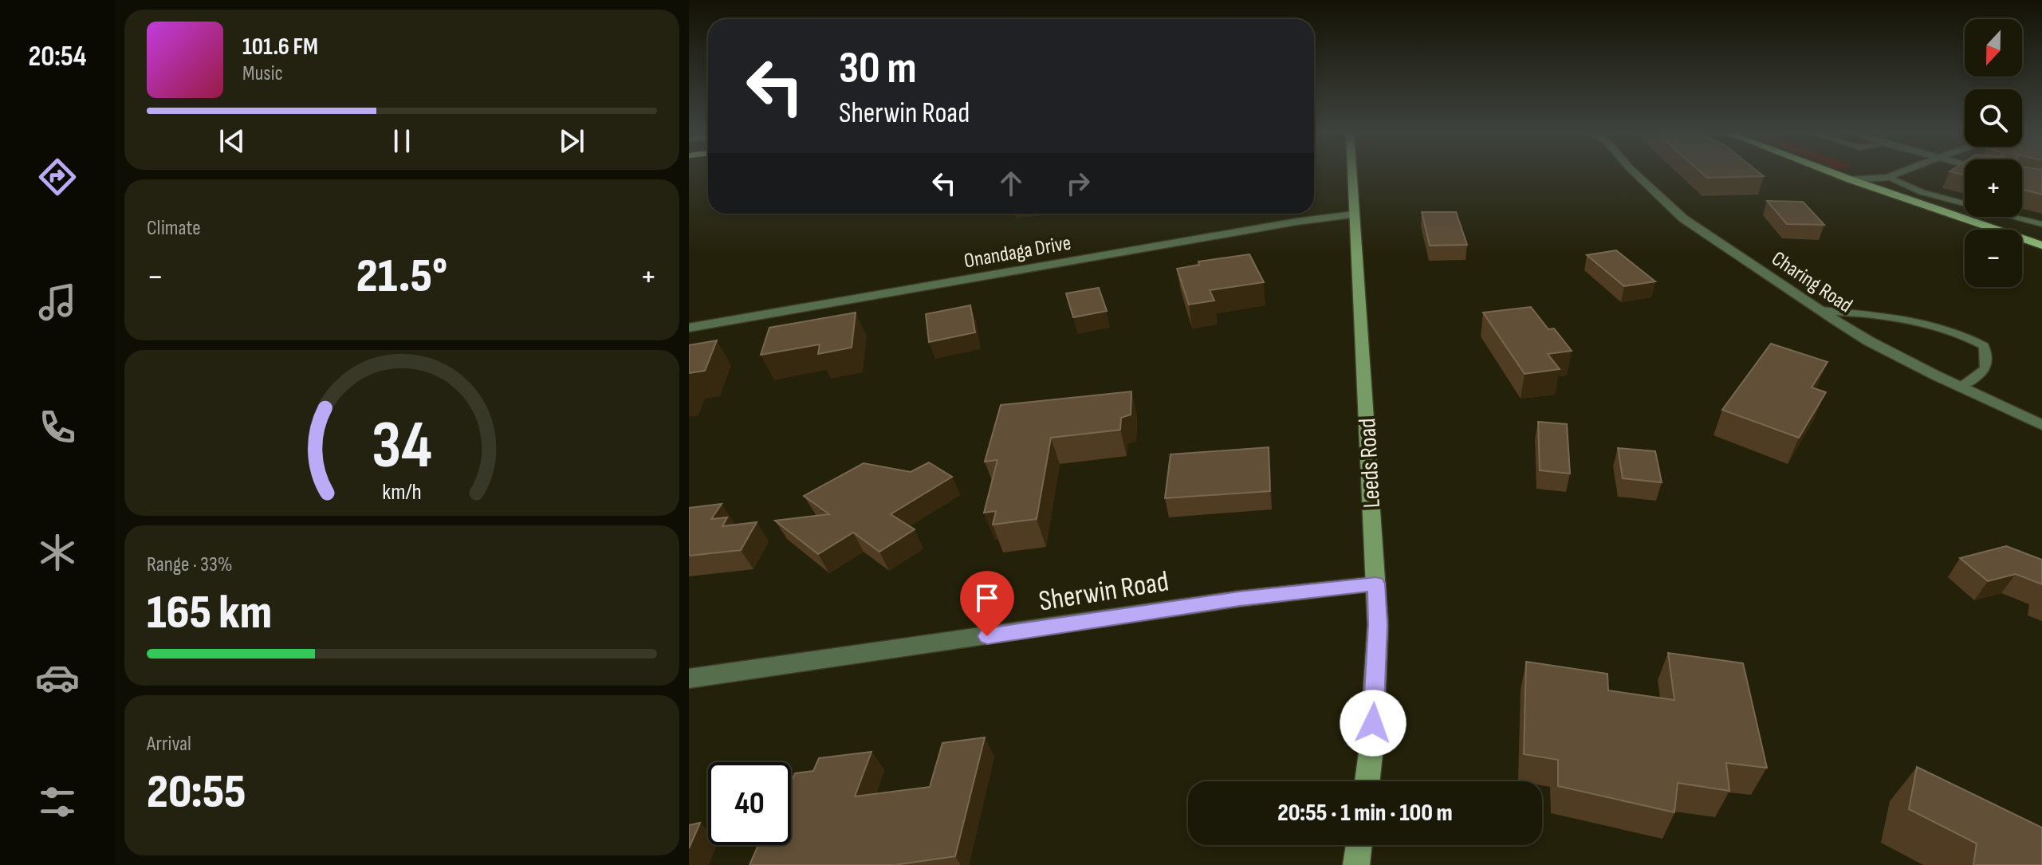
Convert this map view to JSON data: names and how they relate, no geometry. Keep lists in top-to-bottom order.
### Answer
{
  "streets": {
    "street": [
      "Onandaga Drive",
      "Charing Road",
      "Leeds Road",
      "Sherwin Road"
    ]
  },
  "crossings": [
    ["Onandaga Drive", "Leeds Road"],
    ["Leeds Road", "Sherwin Road"]
  ],
  "north": "bottom",
  "page": {
    "tabs": "20:54",
    "map_buttons": ["+", "−"],
    "turn": ["30 m", "Sherwin Road"],
    "song": ["101.6 FM", "Music"],
    "tile": [
      "Climate",
      ["Range · 33%", "165 km"],
      ["Arrival", "20:55"]
    ],
    "heat": ["−", "21.5°", "+"],
    "limit": "40",
    "trip": "20:55 · 1 min · 100 m",
    "gauge": ["34", "km/h"]
  }
}
